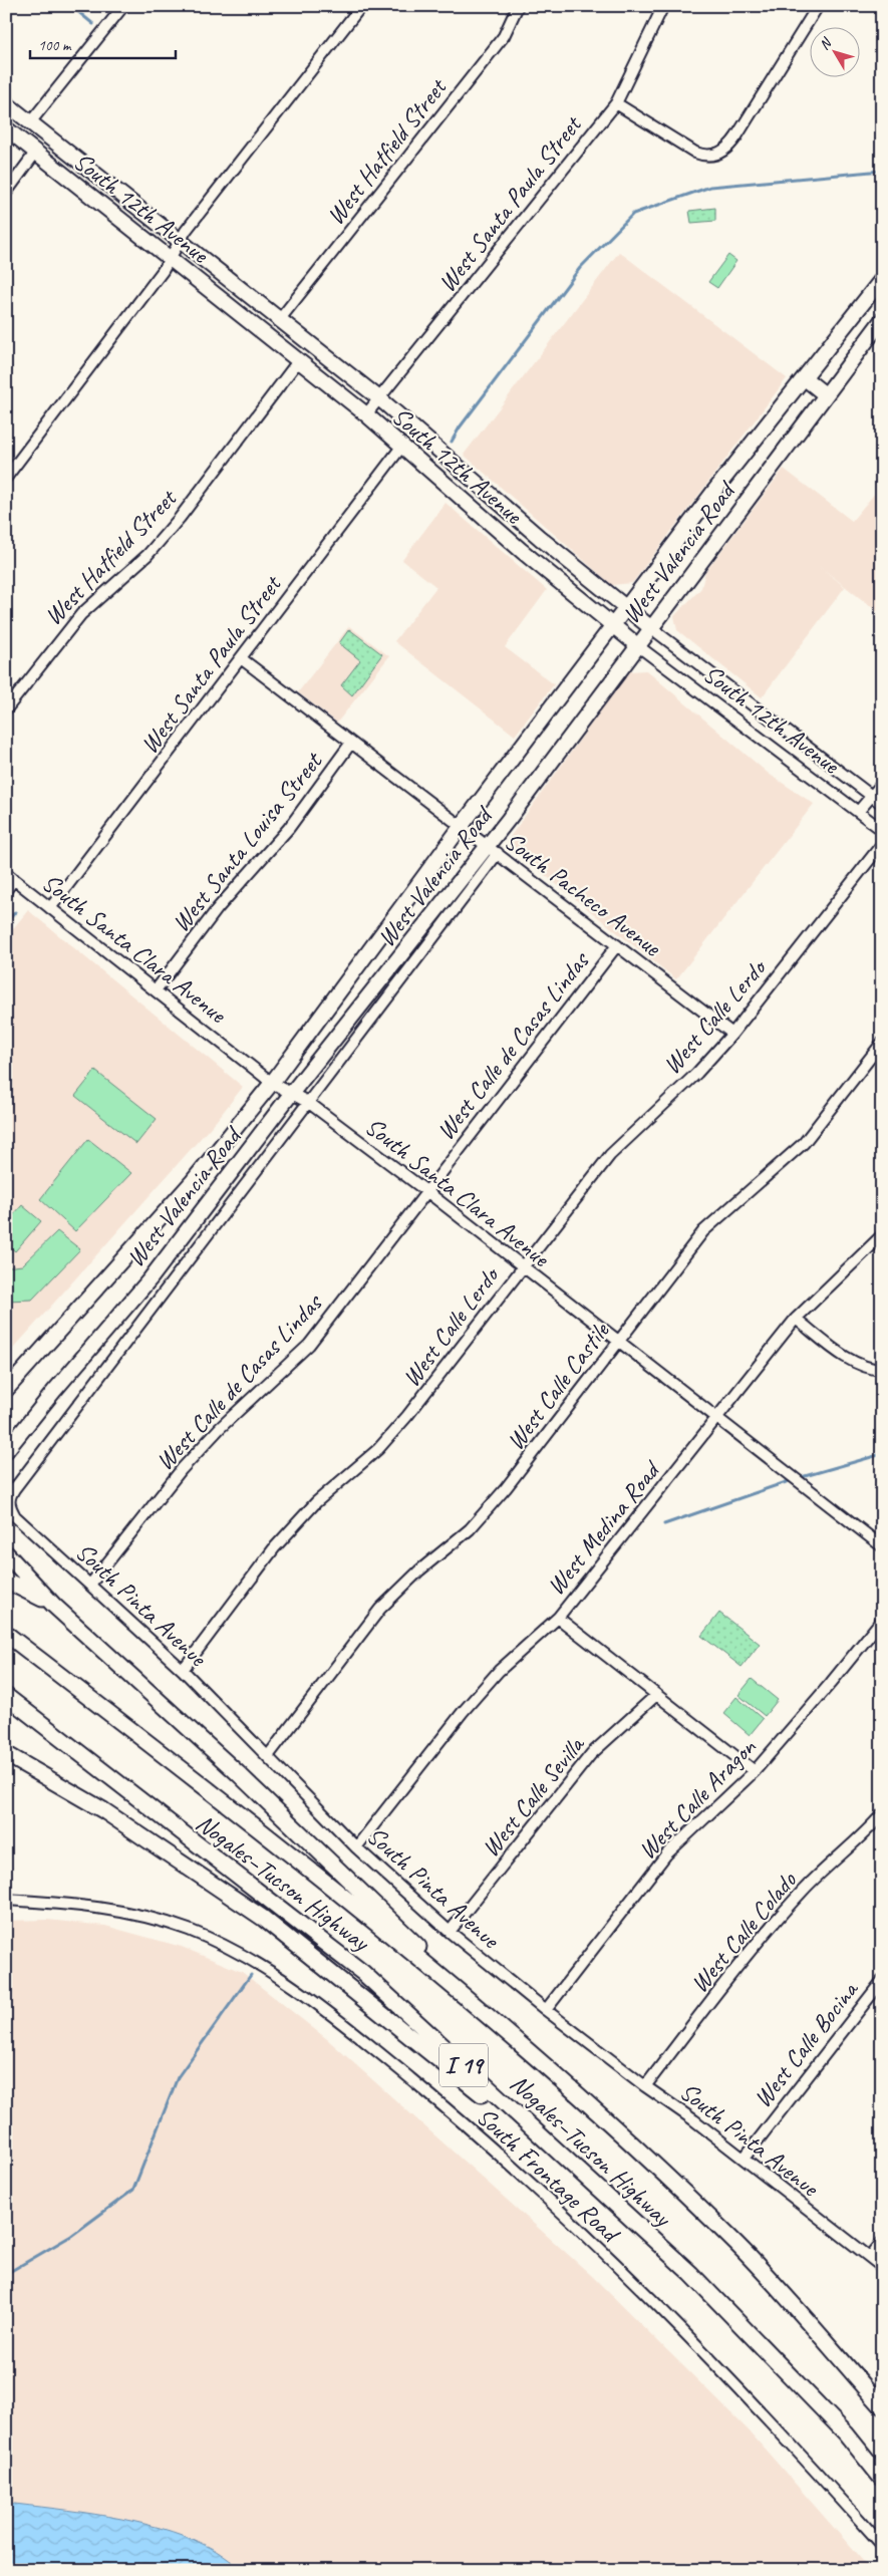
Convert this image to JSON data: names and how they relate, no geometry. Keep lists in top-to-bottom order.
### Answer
{
  "streets": {
    "highway": ["Nogales–Tucson Highway", "I 19"],
    "main road": ["South 12th Avenue", "West Valencia Road"],
    "street": [
      "West Hatfield Street",
      "West Santa Paula Street",
      "West Santa Louisa Street",
      "South Pacheco Avenue",
      "South Santa Clara Avenue",
      "West Calle Lerdo",
      "West Calle de Casas Lindas",
      "West Calle Castile",
      "West Medina Road",
      "South Pinta Avenue",
      "West Calle Sevilla",
      "West Calle Aragon",
      "West Calle Colado",
      "West Calle Bocina",
      "South Frontage Road"
    ]
  },
  "crossings": [
    ["West Hatfield Street", "South 12th Avenue"],
    ["West Santa Paula Street", "South 12th Avenue"],
    ["West Santa Paula Street", "South Pacheco Avenue"],
    ["West Santa Paula Street", "South Santa Clara Avenue"],
    ["South 12th Avenue", "West Valencia Road"],
    ["West Valencia Road", "South Pacheco Avenue"],
    ["West Valencia Road", "South Santa Clara Avenue"],
    ["West Valencia Road", "South Pinta Avenue"],
    ["West Santa Louisa Street", "South Pacheco Avenue"],
    ["West Santa Louisa Street", "South Santa Clara Avenue"],
    ["South Pacheco Avenue", "West Calle Lerdo"],
    ["South Pacheco Avenue", "West Calle de Casas Lindas"],
    ["South Santa Clara Avenue", "West Calle Lerdo"],
    ["South Santa Clara Avenue", "West Calle de Casas Lindas"],
    ["South Santa Clara Avenue", "West Calle Castile"],
    ["South Santa Clara Avenue", "West Medina Road"],
    ["West Calle Lerdo", "South Pinta Avenue"],
    ["West Calle de Casas Lindas", "South Pinta Avenue"],
    ["West Calle Castile", "South Pinta Avenue"],
    ["West Medina Road", "South Pinta Avenue"],
    ["South Pinta Avenue", "West Calle Sevilla"],
    ["South Pinta Avenue", "West Calle Aragon"],
    ["South Pinta Avenue", "West Calle Colado"],
    ["South Pinta Avenue", "West Calle Bocina"]
  ],
  "scale_bar": "100 m",
  "north": "top left"
}
